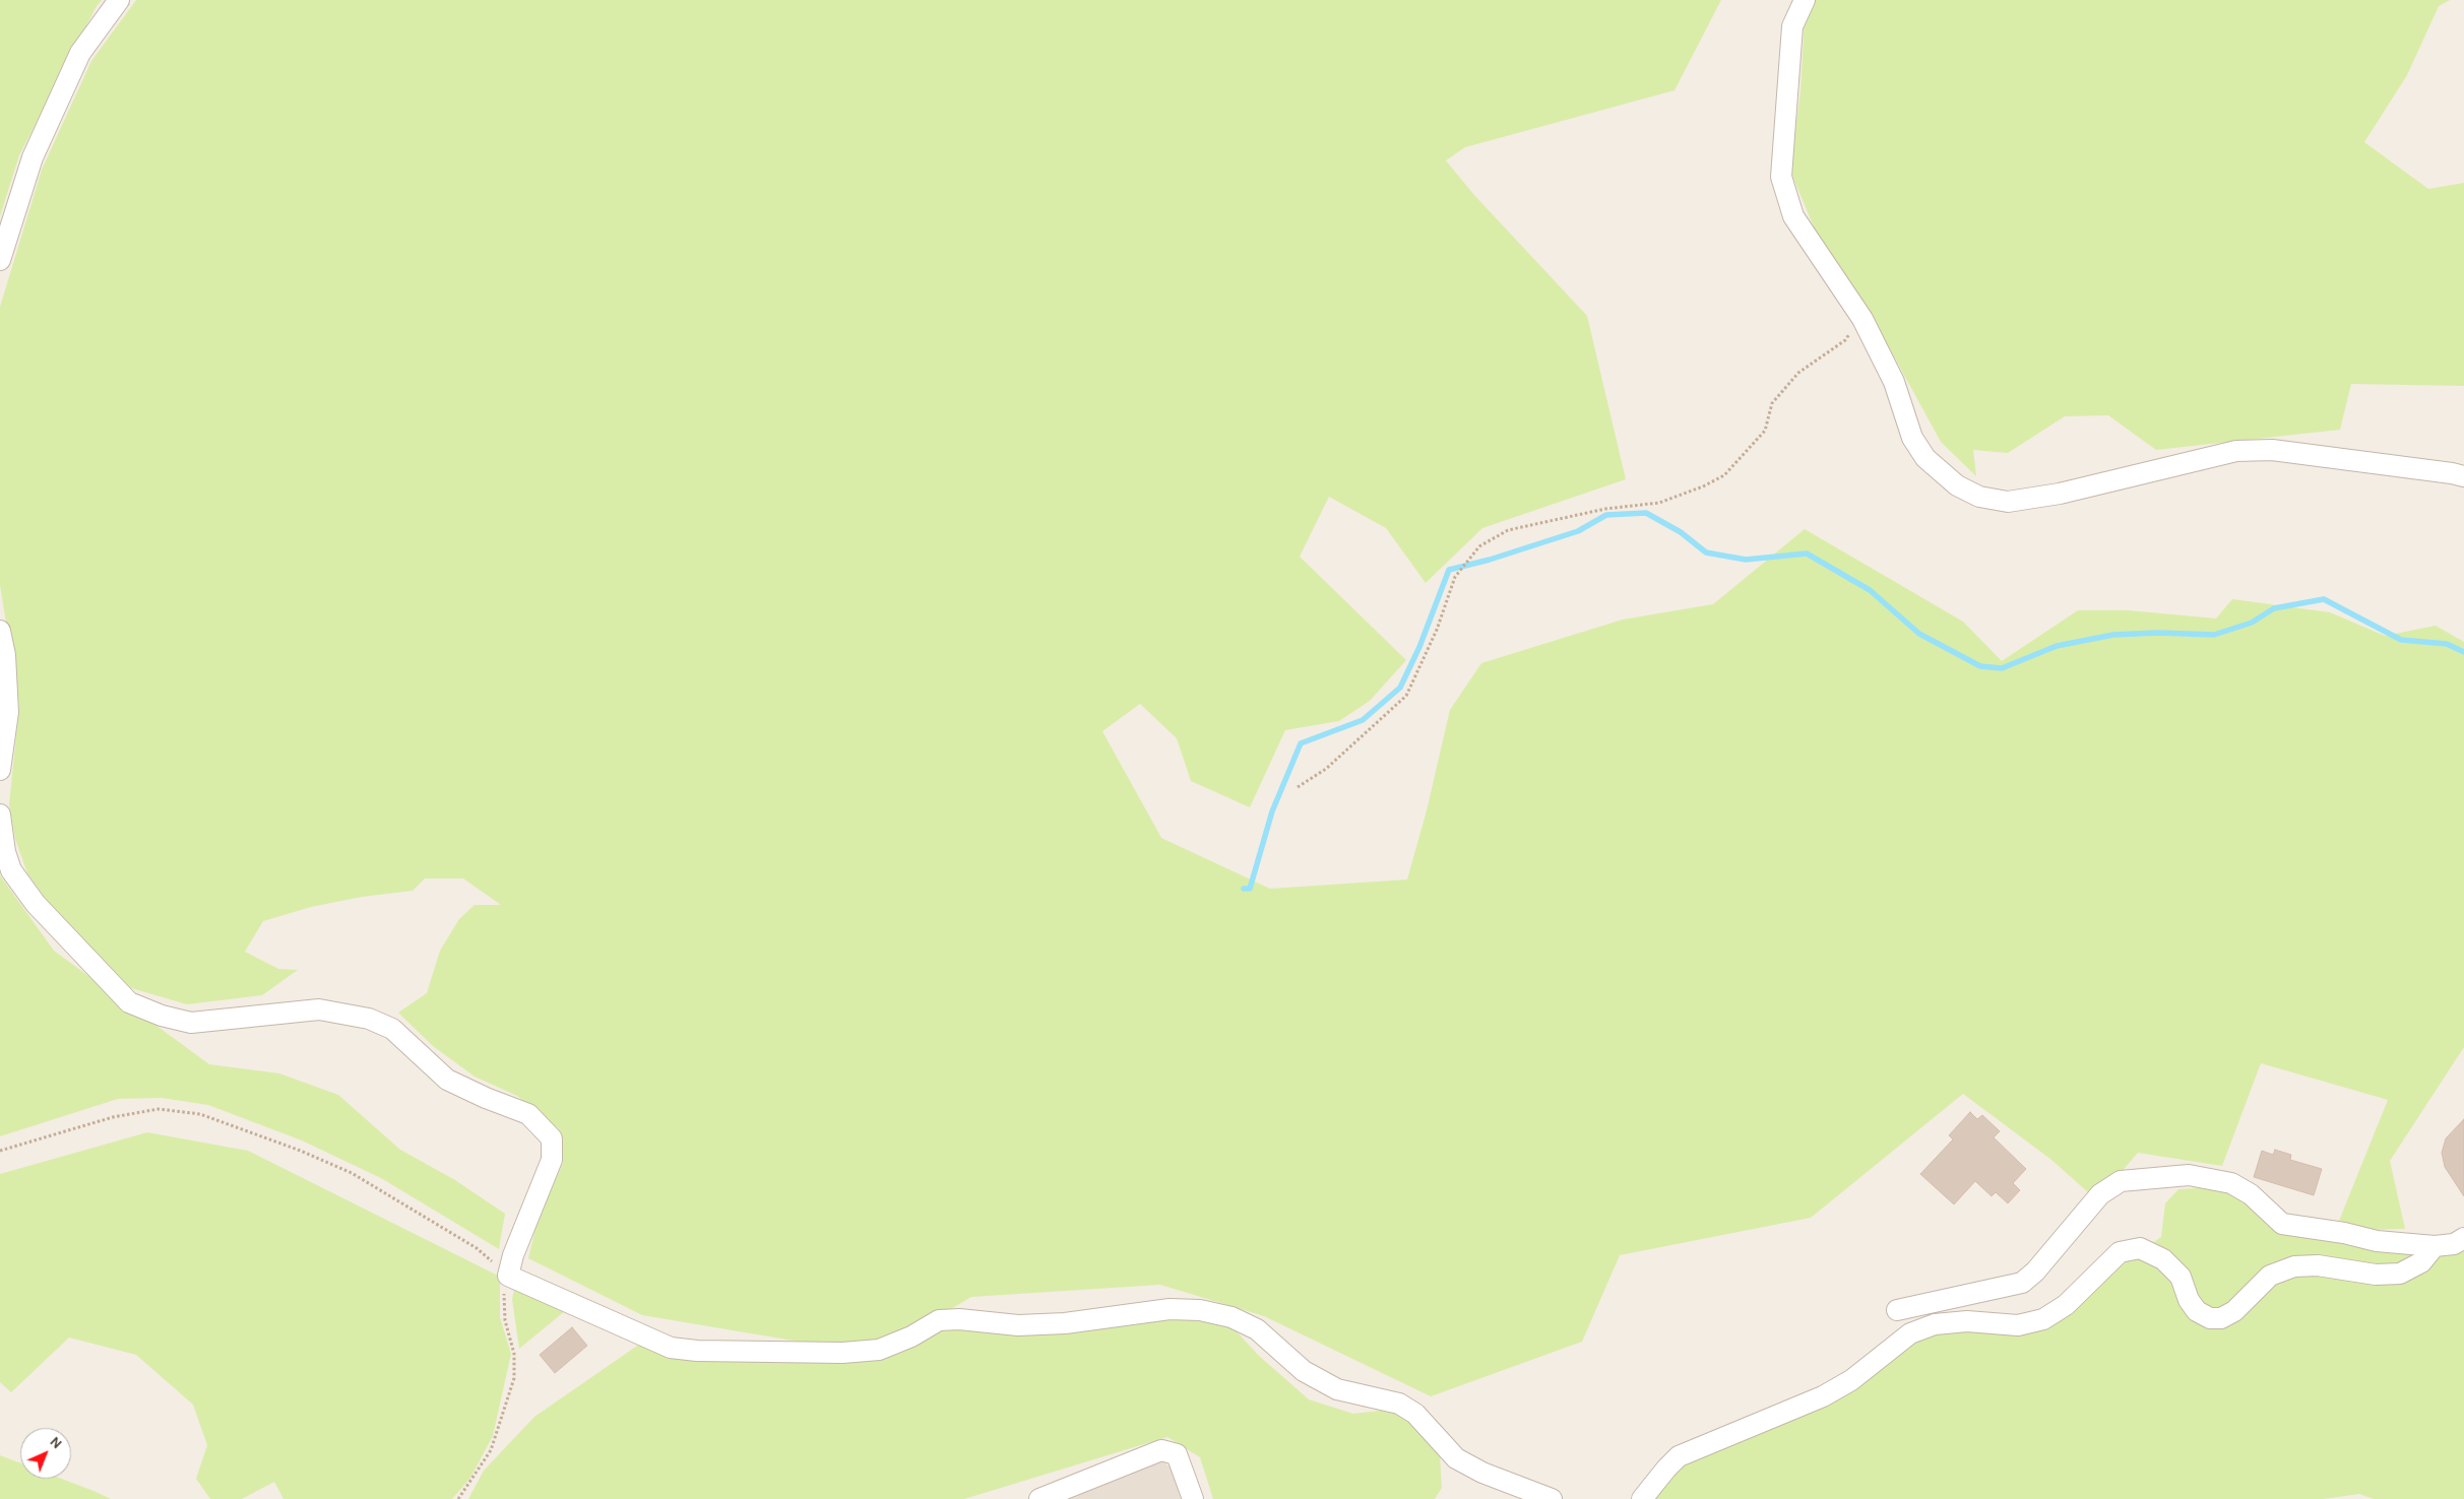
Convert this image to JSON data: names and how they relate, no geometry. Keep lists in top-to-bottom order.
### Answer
{
  "north": "top right"
}
